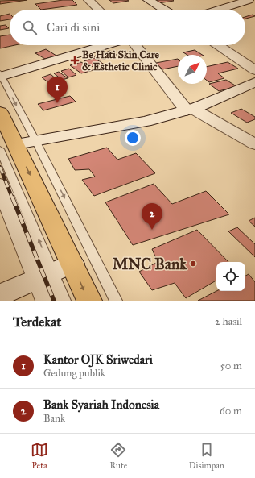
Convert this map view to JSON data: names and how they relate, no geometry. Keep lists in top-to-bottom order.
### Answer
{
  "places": {
    "health": ["Be Hati Skin Care & Esthetic Clinic"],
    "other": ["MNC Bank"]
  },
  "north": "top right",
  "page": {
    "search": "Cari di sini",
    "pins": ["1", "2"],
    "heading": ["Terdekat", "2 hasil"],
    "list": [
      {
        "mark": "1",
        "name": "Kantor OJK Sriwedari",
        "note": "Gedung publik",
        "value": "50 m"
      },
      {
        "mark": "2",
        "name": "Bank Syariah Indonesia",
        "note": "Bank",
        "value": "60 m"
      }
    ],
    "nav": ["Peta", "Rute", "Disimpan"]
  }
}
